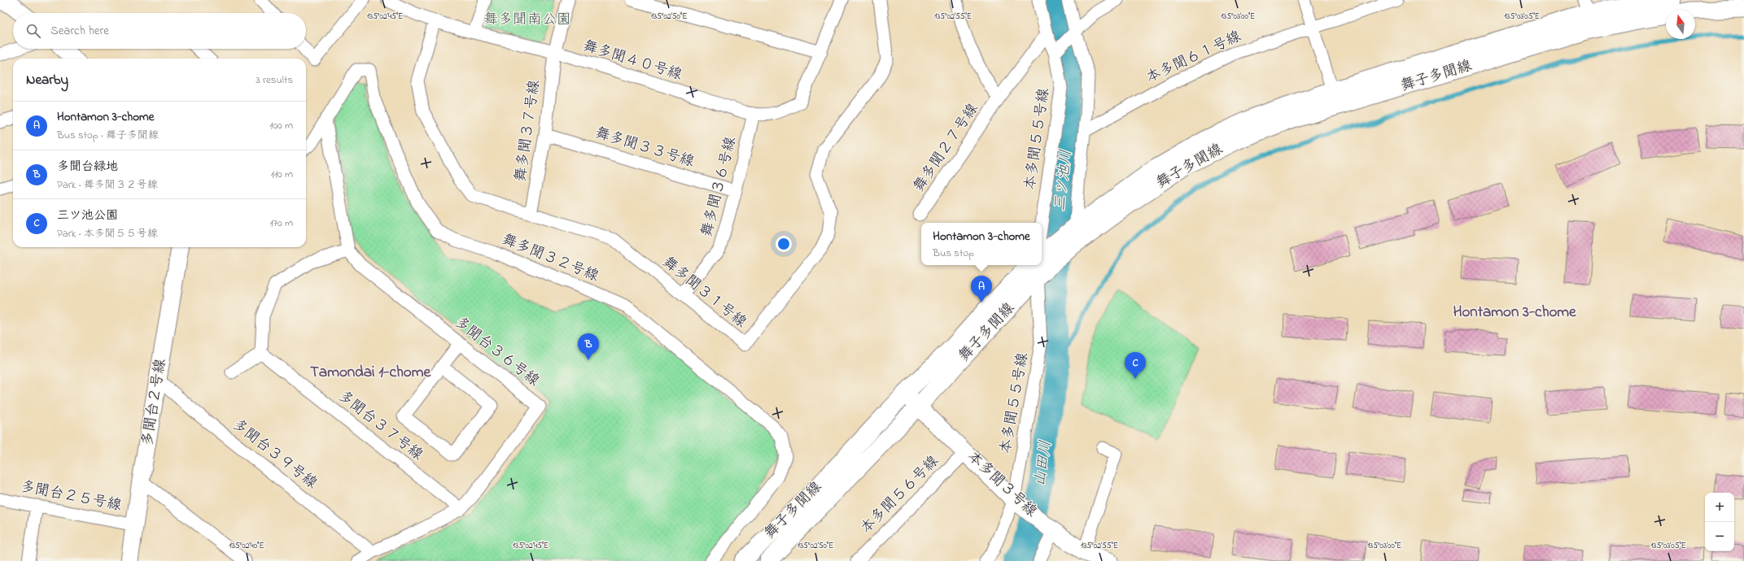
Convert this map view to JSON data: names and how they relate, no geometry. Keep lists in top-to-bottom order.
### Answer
{
  "streets": {
    "street": [
      "本多聞６１号線",
      "舞多聞４０号線",
      "舞子多聞線",
      "舞多聞３７号線",
      "本多聞５５号線",
      "舞多聞３３号線",
      "舞多聞２７号線",
      "舞多聞３６号線",
      "舞多聞３２号線",
      "舞多聞３１号線",
      "多聞台３６号線",
      "多聞台２号線",
      "多聞台３７号線",
      "多聞台３９号線",
      "本多聞３号線",
      "本多聞５６号線",
      "多聞台２５号線"
    ]
  },
  "crossings": [
    ["舞多聞４０号線", "舞多聞３７号線"],
    ["舞多聞４０号線", "舞多聞３６号線"],
    ["舞多聞４０号線", "舞多聞３１号線"],
    ["舞子多聞線", "本多聞５５号線"],
    ["舞子多聞線", "本多聞３号線"],
    ["舞多聞３７号線", "舞多聞３３号線"],
    ["舞多聞３７号線", "舞多聞３１号線"],
    ["本多聞５５号線", "舞多聞２７号線"],
    ["本多聞５５号線", "本多聞３号線"],
    ["舞多聞３３号線", "舞多聞３６号線"],
    ["舞多聞３６号線", "舞多聞３１号線"],
    ["舞多聞３２号線", "多聞台３６号線"],
    ["多聞台３６号線", "多聞台３７号線"],
    ["多聞台３６号線", "多聞台３９号線"],
    ["多聞台２号線", "多聞台３９号線"],
    ["多聞台２号線", "多聞台２５号線"],
    ["本多聞３号線", "本多聞５６号線"]
  ],
  "districts": ["Hontamon 3-chome", "Tamondai 1-chome"],
  "water": ["三ツ池川", "山田川"],
  "parks": ["舞多聞南公園"],
  "north": "top",
  "page": {
    "search": "Search here",
    "heading": ["Nearby", "3 results"],
    "list": [
      {
        "mark": "A",
        "name": "Hontamon 3-chome",
        "note": "Bus stop · 舞子多聞線",
        "value": "100 m"
      },
      {
        "mark": "B",
        "name": "多聞台緑地",
        "note": "Park · 舞多聞３２号線",
        "value": "110 m"
      },
      {
        "mark": "C",
        "name": "三ツ池公園",
        "note": "Park · 本多聞５５号線",
        "value": "170 m"
      }
    ],
    "popup": ["Hontamon 3-chome", "Bus stop"],
    "pins": ["A", "B", "C"],
    "map_buttons": ["+", "−"]
  },
  "coordinates": [
    "135°02'45\"E",
    "135°02'50\"E",
    "135°02'55\"E",
    "135°03'00\"E",
    "135°03'05\"E",
    "135°02'40\"E"
  ]
}
